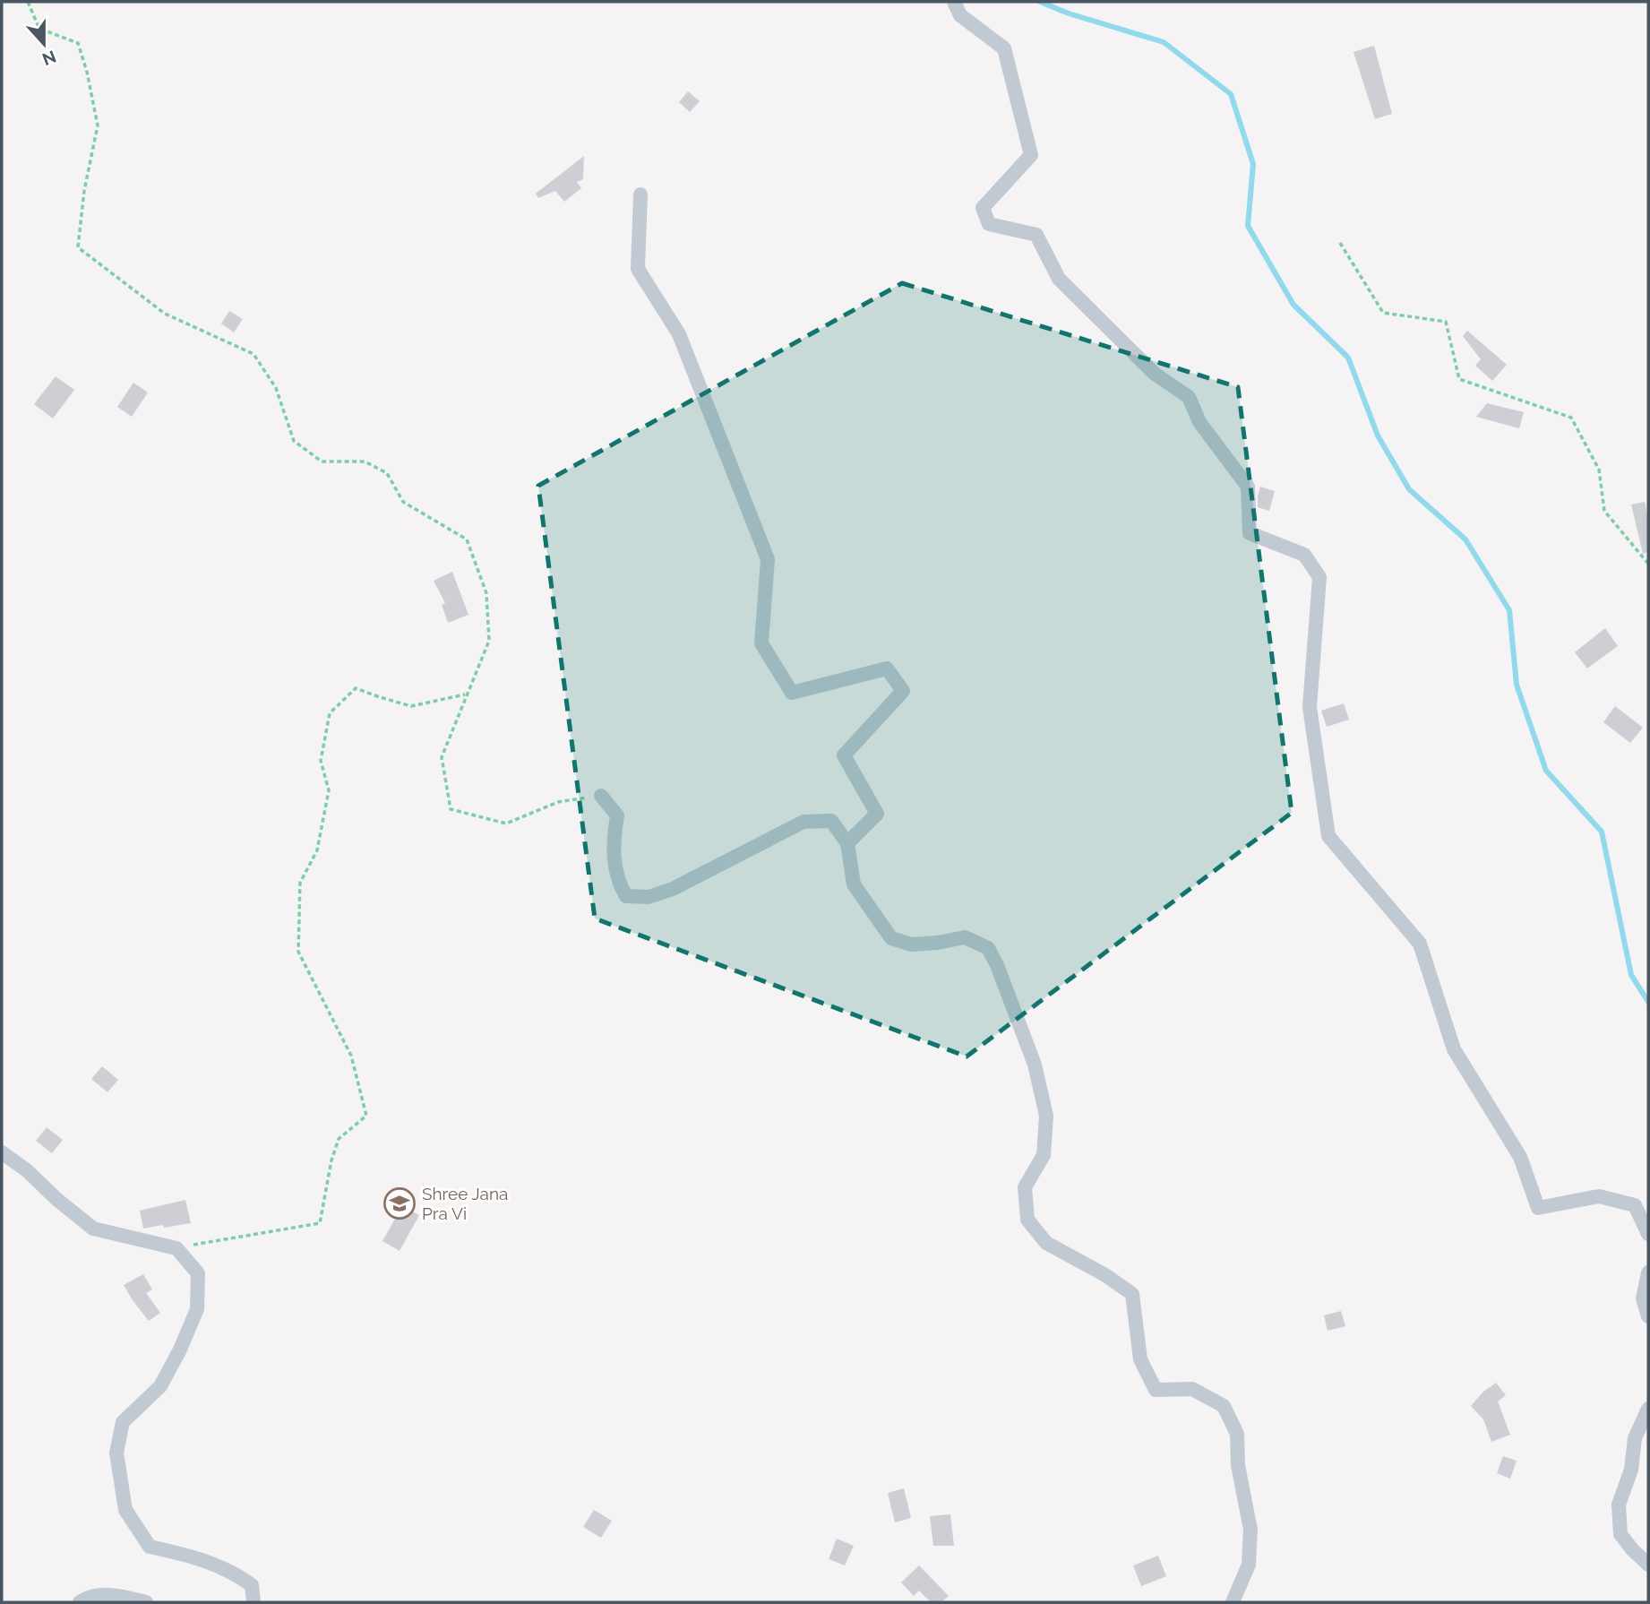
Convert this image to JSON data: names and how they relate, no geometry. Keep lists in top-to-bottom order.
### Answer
{
  "places": {
    "school or university": ["Shree Jana Pra Vi"]
  },
  "north": "bottom"
}
